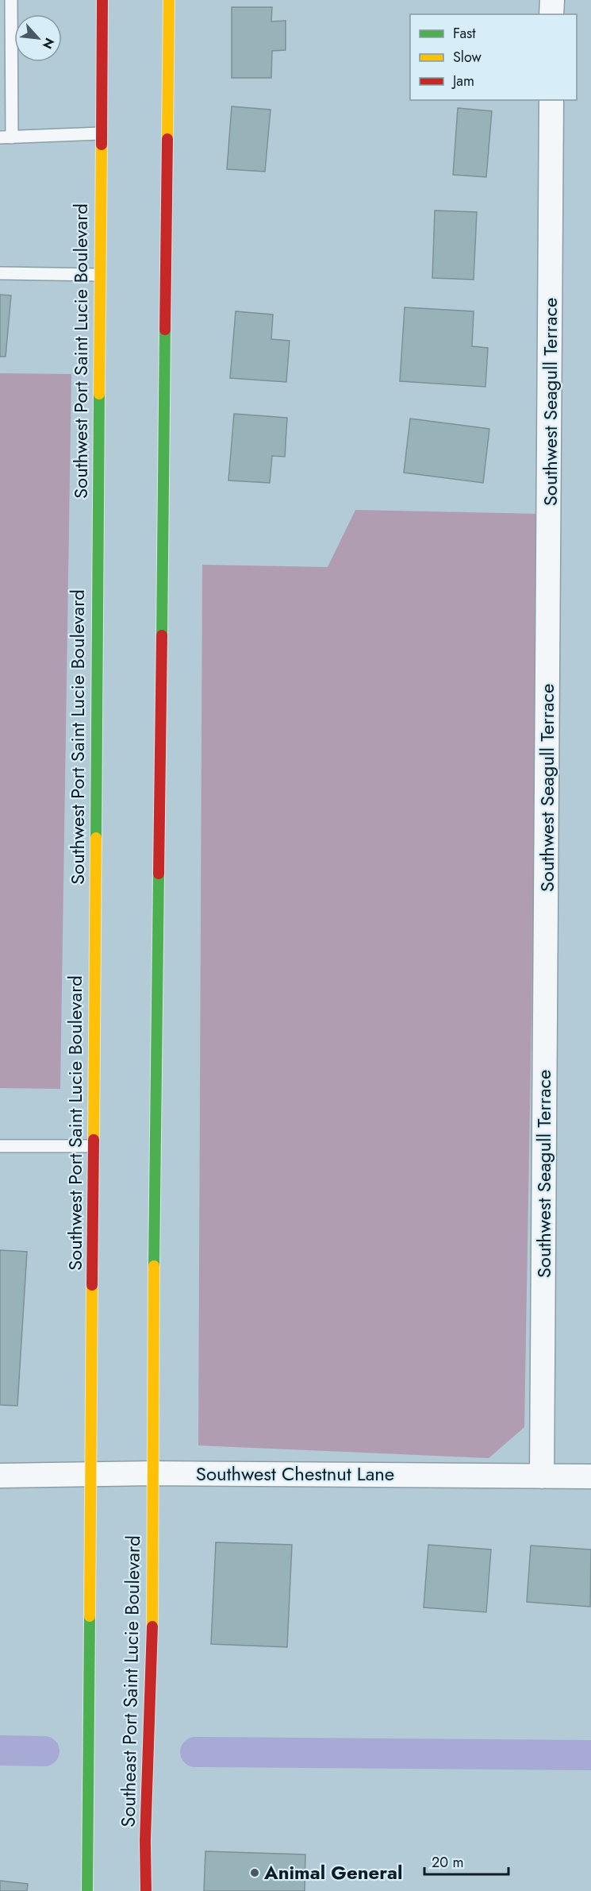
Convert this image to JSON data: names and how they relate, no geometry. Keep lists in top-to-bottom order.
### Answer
{
  "streets": {
    "main road": ["Southwest Port Saint Lucie Boulevard", "Southeast Port Saint Lucie Boulevard"],
    "street": ["Southwest Seagull Terrace", "Southwest Chestnut Lane"]
  },
  "crossings": [
    ["Southwest Port Saint Lucie Boulevard", "Southwest Chestnut Lane"],
    ["Southwest Port Saint Lucie Boulevard", "Southeast Port Saint Lucie Boulevard"],
    ["Southwest Seagull Terrace", "Southwest Chestnut Lane"],
    ["Southwest Chestnut Lane", "Southeast Port Saint Lucie Boulevard"]
  ],
  "places": ["Animal General"],
  "legend": ["Fast", "Slow", "Jam"],
  "scale_bar": "20 m",
  "north": "bottom right"
}
